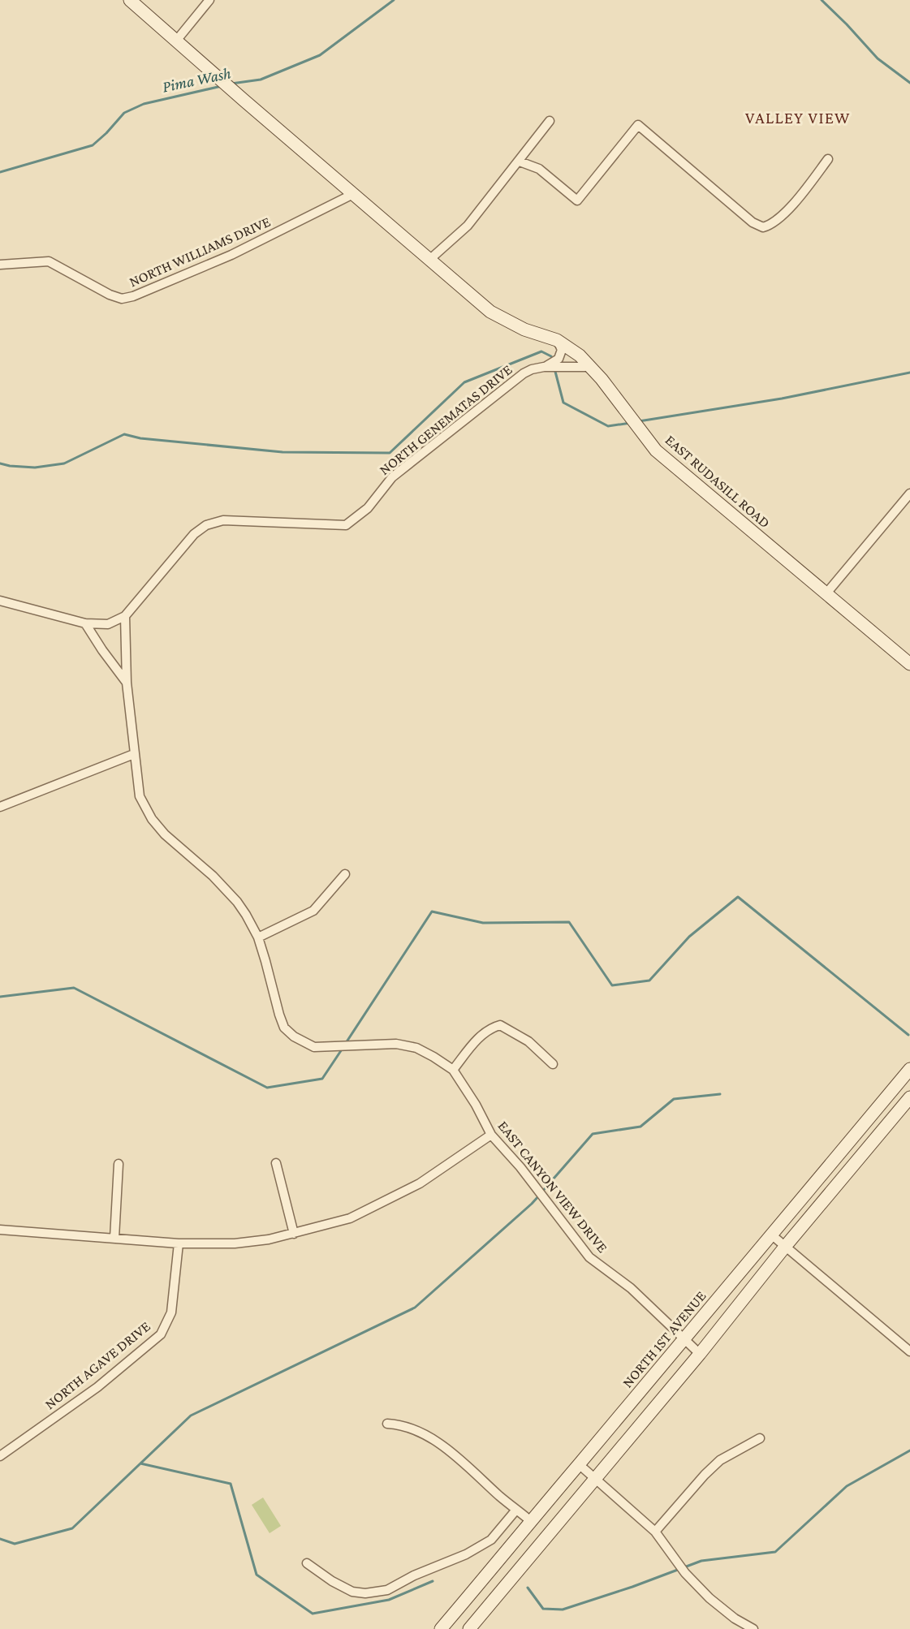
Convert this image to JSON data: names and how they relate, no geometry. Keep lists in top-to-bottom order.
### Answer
{
  "streets": {
    "main road": ["EAST RUDASILL ROAD", "NORTH 1ST AVENUE"],
    "street": [
      "NORTH WILLIAMS DRIVE",
      "NORTH GENEMATAS DRIVE",
      "EAST CANYON VIEW DRIVE",
      "NORTH AGAVE DRIVE"
    ]
  },
  "crossings": [
    ["NORTH WILLIAMS DRIVE", "EAST RUDASILL ROAD"],
    ["NORTH GENEMATAS DRIVE", "EAST RUDASILL ROAD"],
    ["NORTH GENEMATAS DRIVE", "EAST CANYON VIEW DRIVE"],
    ["EAST CANYON VIEW DRIVE", "NORTH 1ST AVENUE"]
  ],
  "districts": ["VALLEY VIEW"],
  "water": ["Pima Wash"]
}
